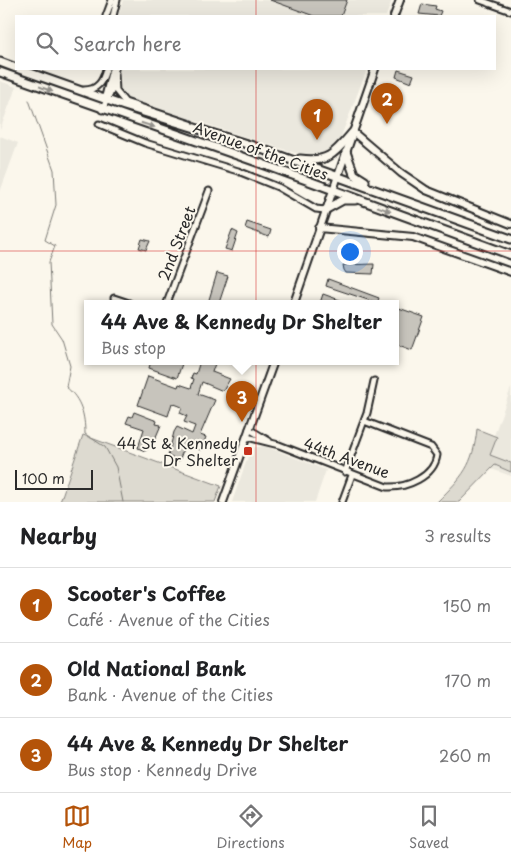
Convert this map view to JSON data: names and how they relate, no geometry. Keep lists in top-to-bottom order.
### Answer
{
  "streets": {
    "main road": ["Avenue of the Cities"],
    "street": ["2nd Street", "44th Avenue"]
  },
  "places": {
    "transit": ["44 St & Kennedy Dr Shelter"]
  },
  "scale_bar": "100 m",
  "page": {
    "search": "Search here",
    "pins": ["2", "1", "3"],
    "popup": ["44 Ave & Kennedy Dr Shelter", "Bus stop"],
    "scale": "100 m",
    "heading": ["Nearby", "3 results"],
    "list": [
      {
        "mark": "1",
        "name": "Scooter's Coffee",
        "note": "Café · Avenue of the Cities",
        "value": "150 m"
      },
      {
        "mark": "2",
        "name": "Old National Bank",
        "note": "Bank · Avenue of the Cities",
        "value": "170 m"
      },
      {
        "mark": "3",
        "name": "44 Ave & Kennedy Dr Shelter",
        "note": "Bus stop · Kennedy Drive",
        "value": "260 m"
      }
    ],
    "nav": ["Map", "Directions", "Saved"]
  }
}
